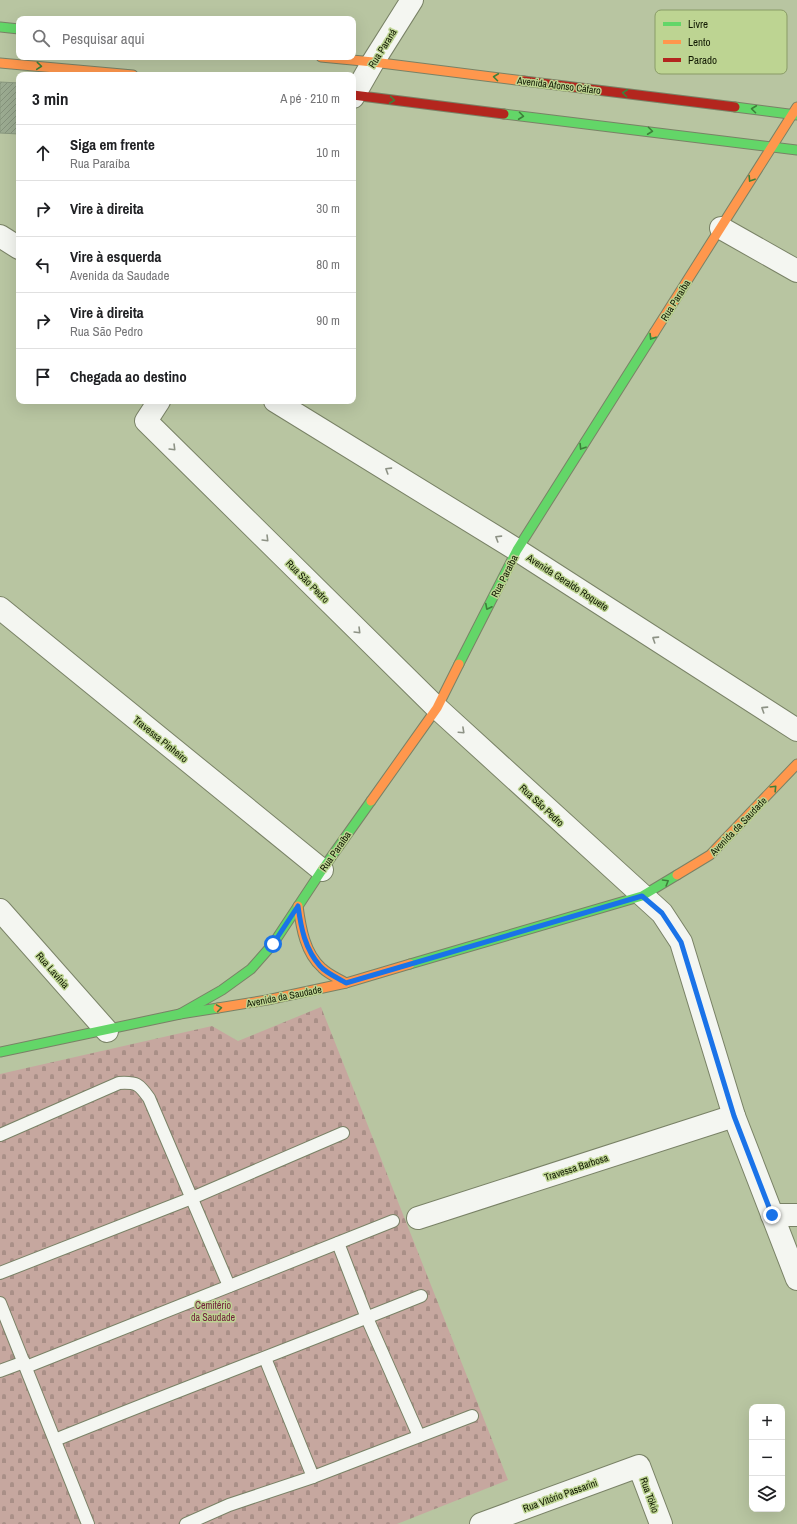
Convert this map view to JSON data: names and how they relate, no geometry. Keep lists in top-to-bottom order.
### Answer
{
  "streets": {
    "main road": ["Avenida Afonso Cáfaro", "Rua Paraíba", "Avenida da Saudade"],
    "street": [
      "Rua Paraná",
      "Rua São Pedro",
      "Avenida Geraldo Roquete",
      "Travessa Pinheiro",
      "Rua Lavínia",
      "Travessa Barbosa",
      "Rua Vitório Passarini",
      "Rua Tókio"
    ]
  },
  "crossings": [
    ["Rua Paraná", "Avenida Afonso Cáfaro"],
    ["Avenida Afonso Cáfaro", "Rua Paraíba"],
    ["Rua Paraíba", "Rua São Pedro"],
    ["Rua Paraíba", "Avenida Geraldo Roquete"],
    ["Rua Paraíba", "Travessa Pinheiro"],
    ["Rua Paraíba", "Avenida da Saudade"],
    ["Rua São Pedro", "Avenida da Saudade"],
    ["Rua São Pedro", "Travessa Barbosa"],
    ["Avenida da Saudade", "Rua Lavínia"],
    ["Rua Vitório Passarini", "Rua Tókio"]
  ],
  "one_way": [
    "Rua Paraíba",
    "Rua São Pedro",
    "Avenida Geraldo Roquete",
    "Avenida da Saudade"
  ],
  "parks": ["Cemitério da Saudade"],
  "legend": ["Livre", "Lento", "Parado"],
  "page": {
    "search": "Pesquisar aqui",
    "heading": ["3 min", "A pé · 210 m"],
    "list": [
      ["Siga em frente", "Rua Paraíba", "10 m"],
      ["Vire à direita", "30 m"],
      ["Vire à esquerda", "Avenida da Saudade", "80 m"],
      ["Vire à direita", "Rua São Pedro", "90 m"],
      "Chegada ao destino"
    ],
    "map_buttons": ["+", "−"]
  }
}
